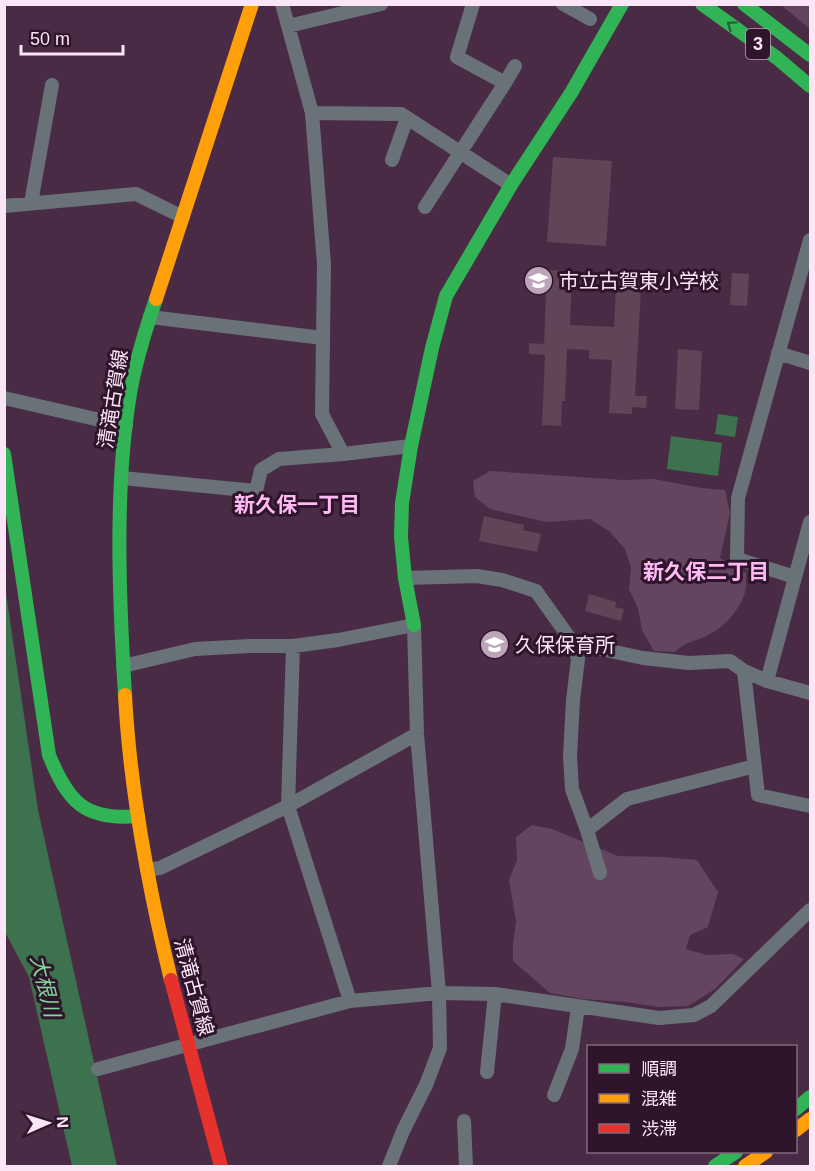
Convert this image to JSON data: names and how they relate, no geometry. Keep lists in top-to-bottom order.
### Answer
{
  "streets": {
    "main road": ["3", "清滝古賀線"]
  },
  "districts": ["新久保一丁目", "新久保二丁目"],
  "water": ["大根川"],
  "places": {
    "school or university": ["市立古賀東小学校", "久保保育所"]
  },
  "legend": ["順調", "混雑", "渋滞"],
  "scale_bar": "50 m",
  "north": "right"
}
